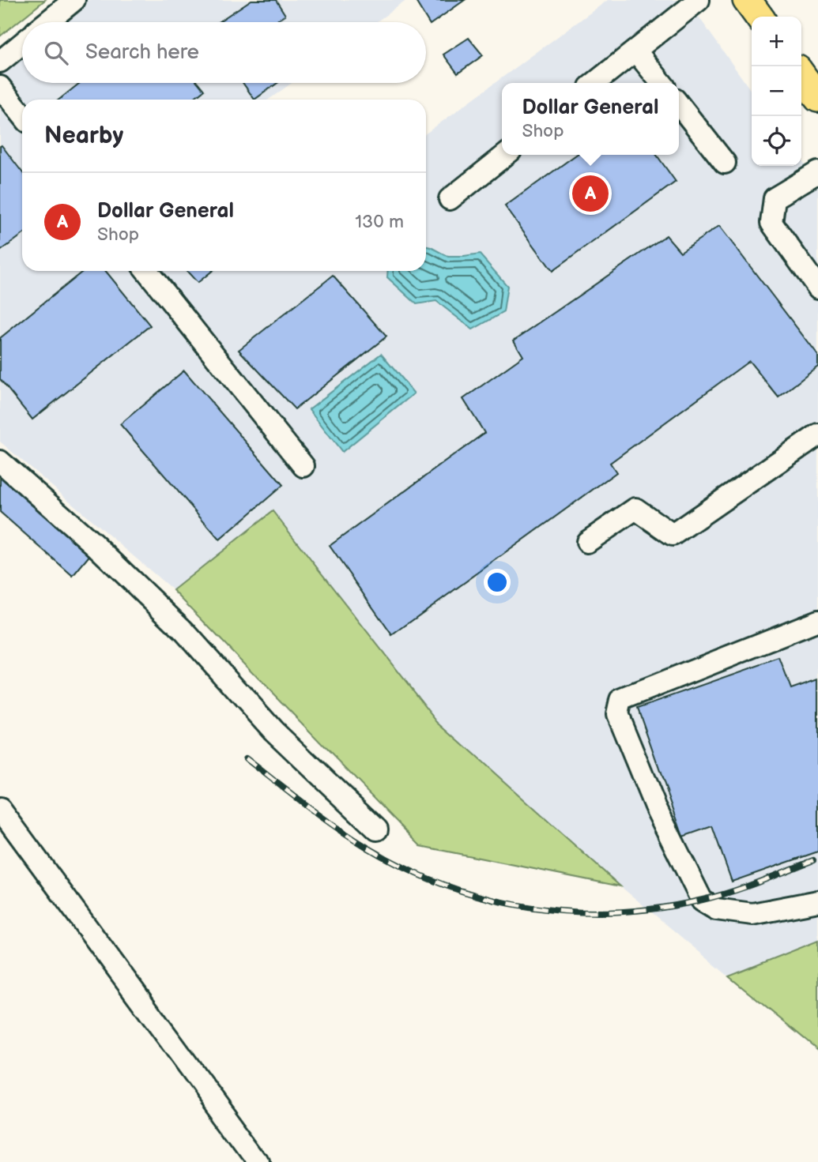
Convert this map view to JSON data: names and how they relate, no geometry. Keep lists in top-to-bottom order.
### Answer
{
  "page": {
    "map_buttons": ["+", "−"],
    "search": "Search here",
    "popup": ["Dollar General", "Shop"],
    "heading": "Nearby",
    "list": [
      {
        "mark": "A",
        "name": "Dollar General",
        "note": "Shop",
        "value": "130 m"
      }
    ],
    "pins": "A"
  }
}
